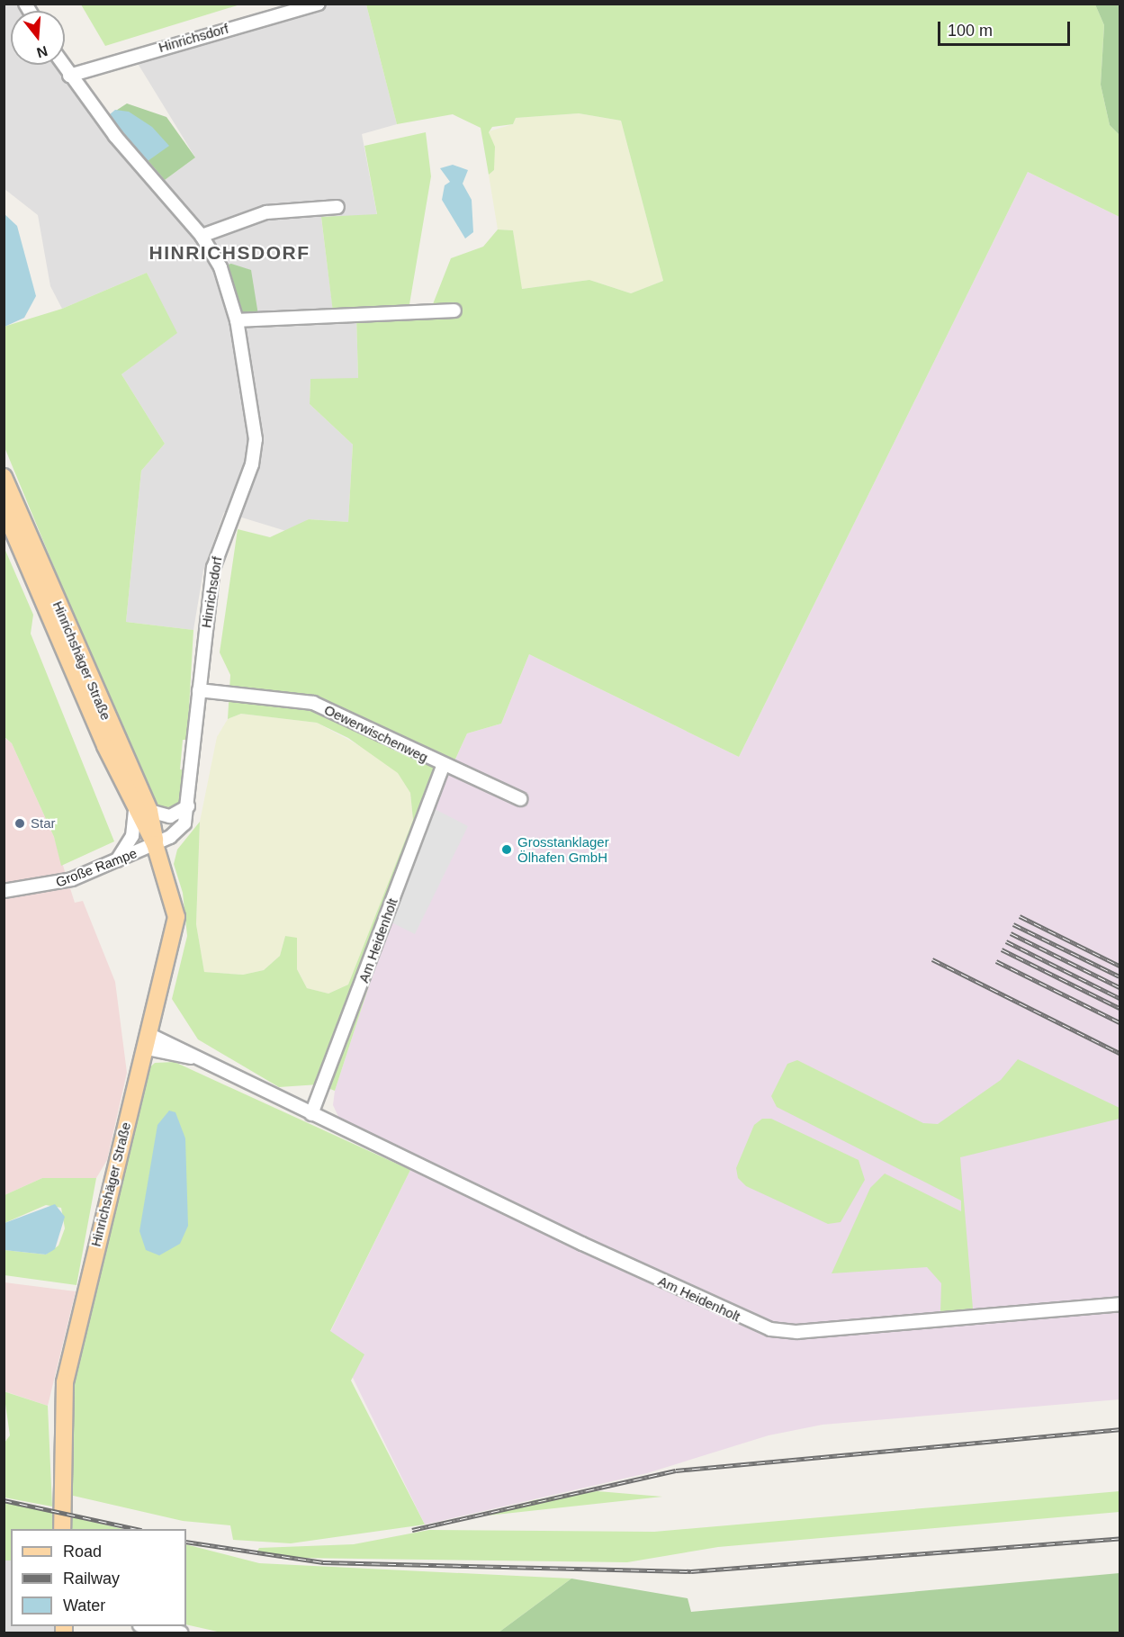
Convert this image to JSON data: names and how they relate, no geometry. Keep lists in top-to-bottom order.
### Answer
{
  "streets": {
    "main road": ["Hinrichshäger Straße"],
    "street": [
      "Hinrichsdorf",
      "Oewerwischenweg",
      "Große Rampe",
      "Am Heidenholt"
    ]
  },
  "crossings": [
    ["Hinrichsdorf", "Hinrichshäger Straße"],
    ["Hinrichsdorf", "Oewerwischenweg"],
    ["Hinrichsdorf", "Große Rampe"],
    ["Hinrichshäger Straße", "Große Rampe"],
    ["Hinrichshäger Straße", "Am Heidenholt"],
    ["Oewerwischenweg", "Am Heidenholt"]
  ],
  "districts": ["HINRICHSDORF"],
  "places": ["Star", "Grosstanklager Ölhafen GmbH"],
  "legend": ["Road", "Railway", "Water"],
  "scale_bar": "100 m",
  "north": "bottom"
}
